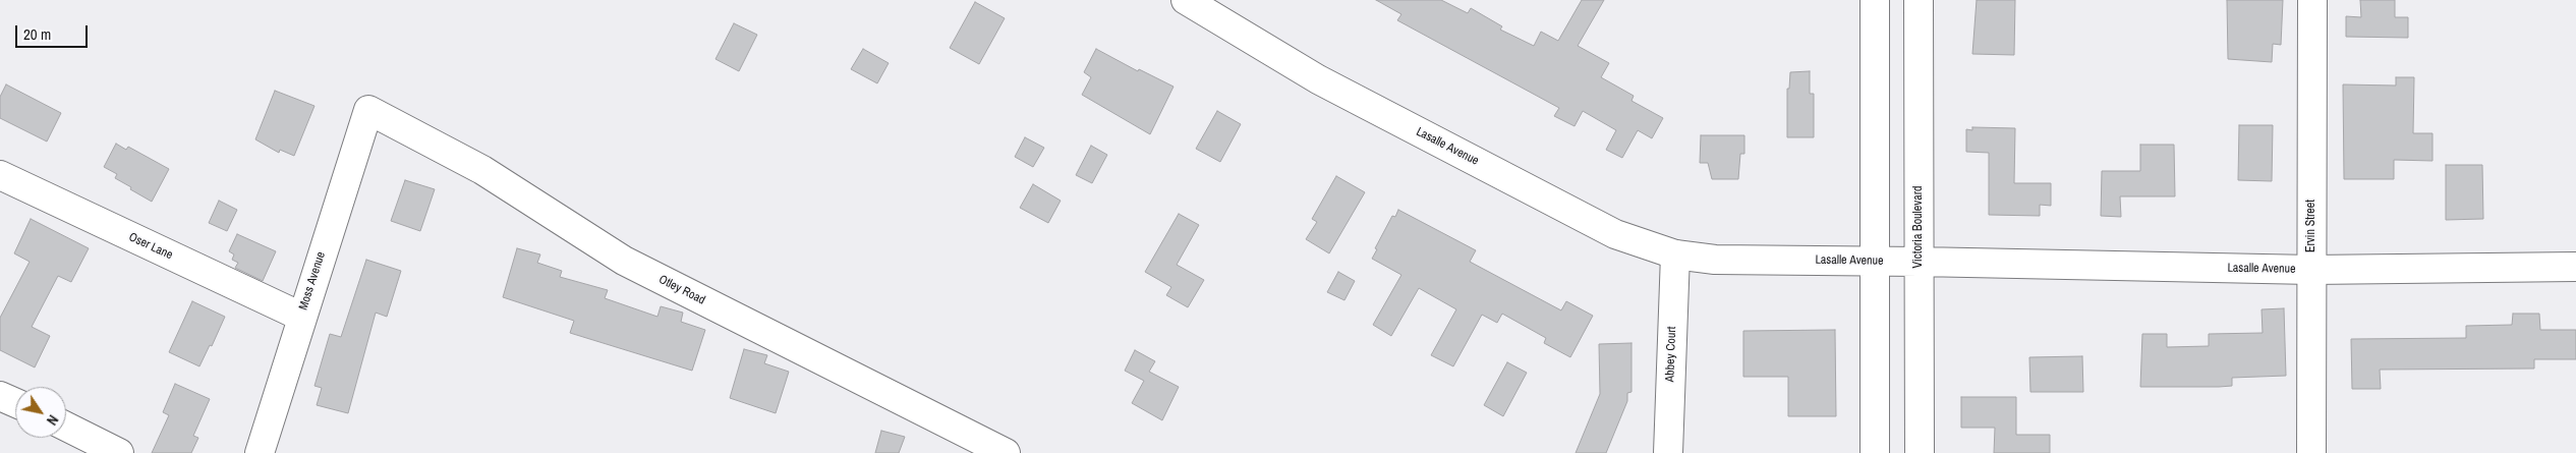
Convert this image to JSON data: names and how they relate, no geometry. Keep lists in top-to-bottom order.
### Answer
{
  "streets": {
    "main road": [
      "Lasalle Avenue",
      "Ervin Street",
      "Victoria Boulevard",
      "Oser Lane",
      "Moss Avenue",
      "Otley Road",
      "Abbey Court"
    ]
  },
  "crossings": [
    ["Lasalle Avenue", "Ervin Street"],
    ["Lasalle Avenue", "Victoria Boulevard"],
    ["Lasalle Avenue", "Abbey Court"],
    ["Oser Lane", "Moss Avenue"],
    ["Moss Avenue", "Otley Road"]
  ],
  "scale_bar": "20 m",
  "north": "bottom right"
}
